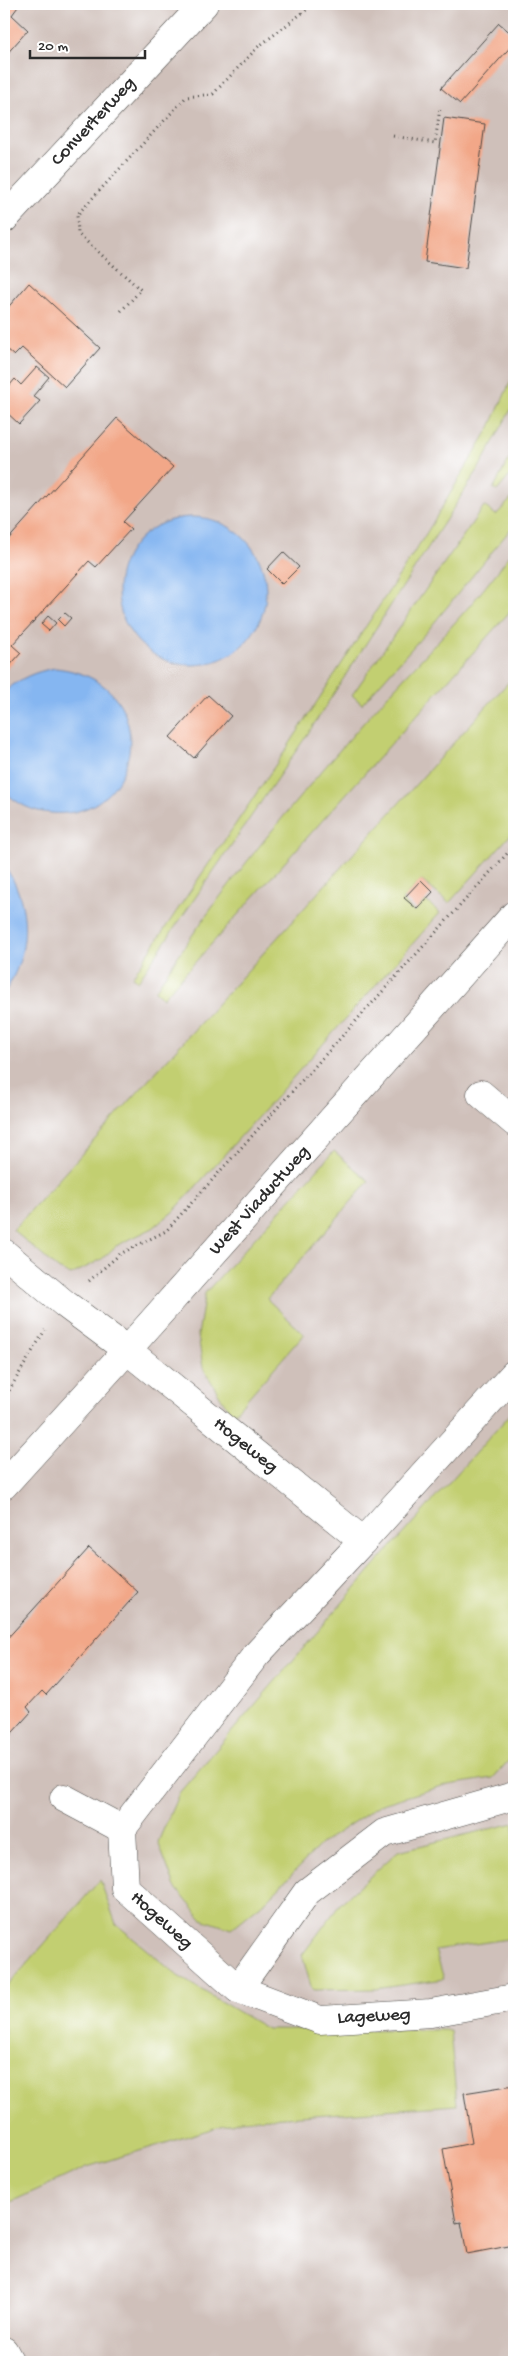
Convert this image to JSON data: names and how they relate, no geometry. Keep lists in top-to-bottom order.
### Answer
{
  "streets": {
    "street": [
      "Converterweg",
      "West Viaductweg",
      "Hogeweg",
      "Lageweg"
    ]
  },
  "crossings": [
    ["West Viaductweg", "Hogeweg"],
    ["Hogeweg", "Lageweg"]
  ],
  "scale_bar": "20 m"
}
